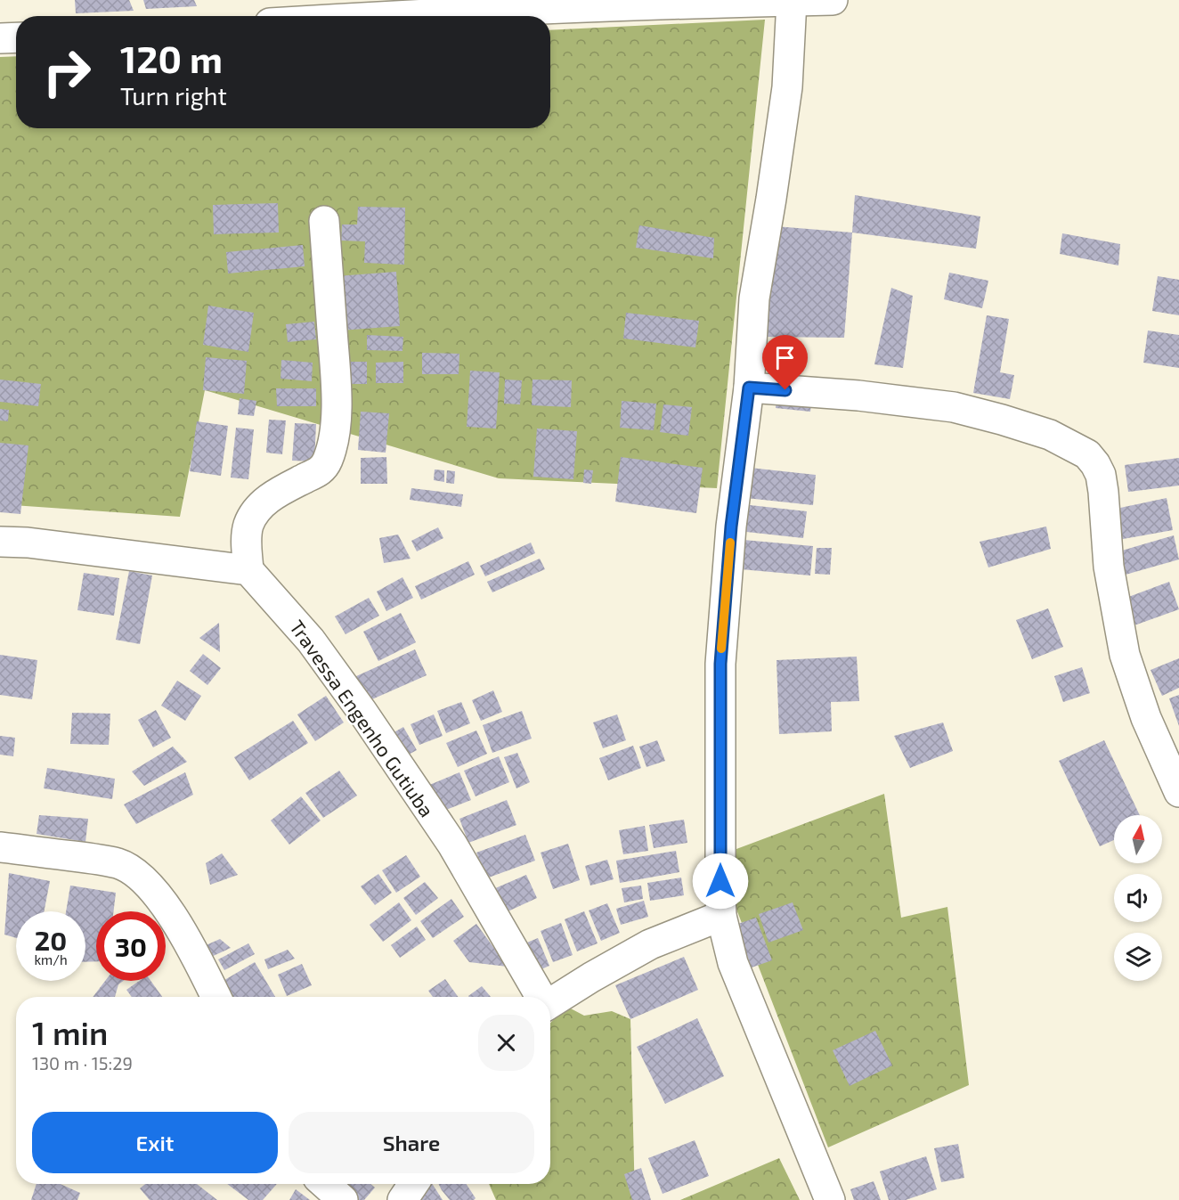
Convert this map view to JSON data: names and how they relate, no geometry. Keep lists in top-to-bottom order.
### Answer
{
  "streets": {
    "street": ["Travessa Engenho Gutiuba"]
  },
  "north": "top",
  "page": {
    "turn": ["120 m", "Turn right"],
    "speed": "20 km/h",
    "limit": "30",
    "heading": ["1 min", "130 m · 15:29"],
    "buttons": ["Exit", "Share"]
  }
}
